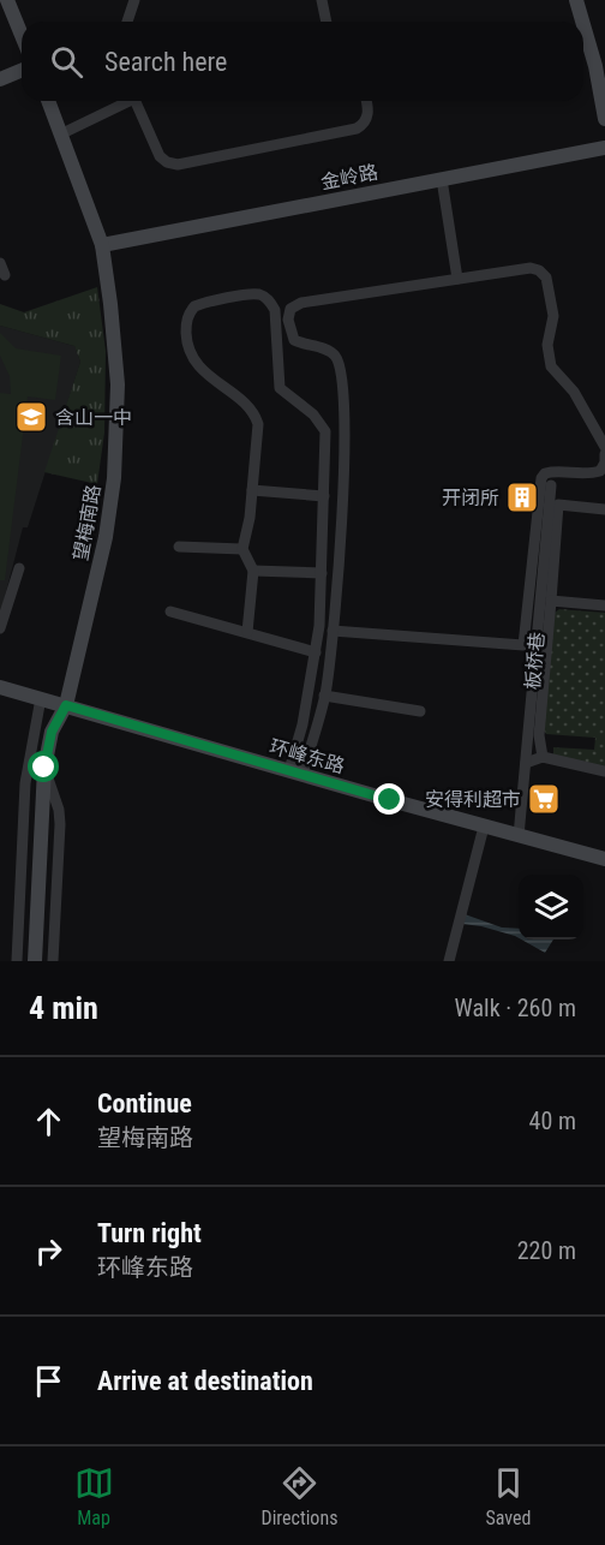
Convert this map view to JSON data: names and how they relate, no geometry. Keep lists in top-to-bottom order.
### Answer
{
  "streets": {
    "main road": ["金岭路", "望梅南路", "环峰东路"],
    "street": ["板桥巷"]
  },
  "crossings": [
    ["金岭路", "望梅南路"],
    ["望梅南路", "环峰东路"],
    ["板桥巷", "环峰东路"]
  ],
  "places": {
    "school or university": ["含山一中"],
    "building": ["开闭所"],
    "supermarket": ["安得利超市"]
  },
  "page": {
    "search": "Search here",
    "heading": ["4 min", "Walk · 260 m"],
    "list": [
      ["Continue", "望梅南路", "40 m"],
      ["Turn right", "环峰东路", "220 m"],
      "Arrive at destination"
    ],
    "nav": ["Map", "Directions", "Saved"]
  }
}
